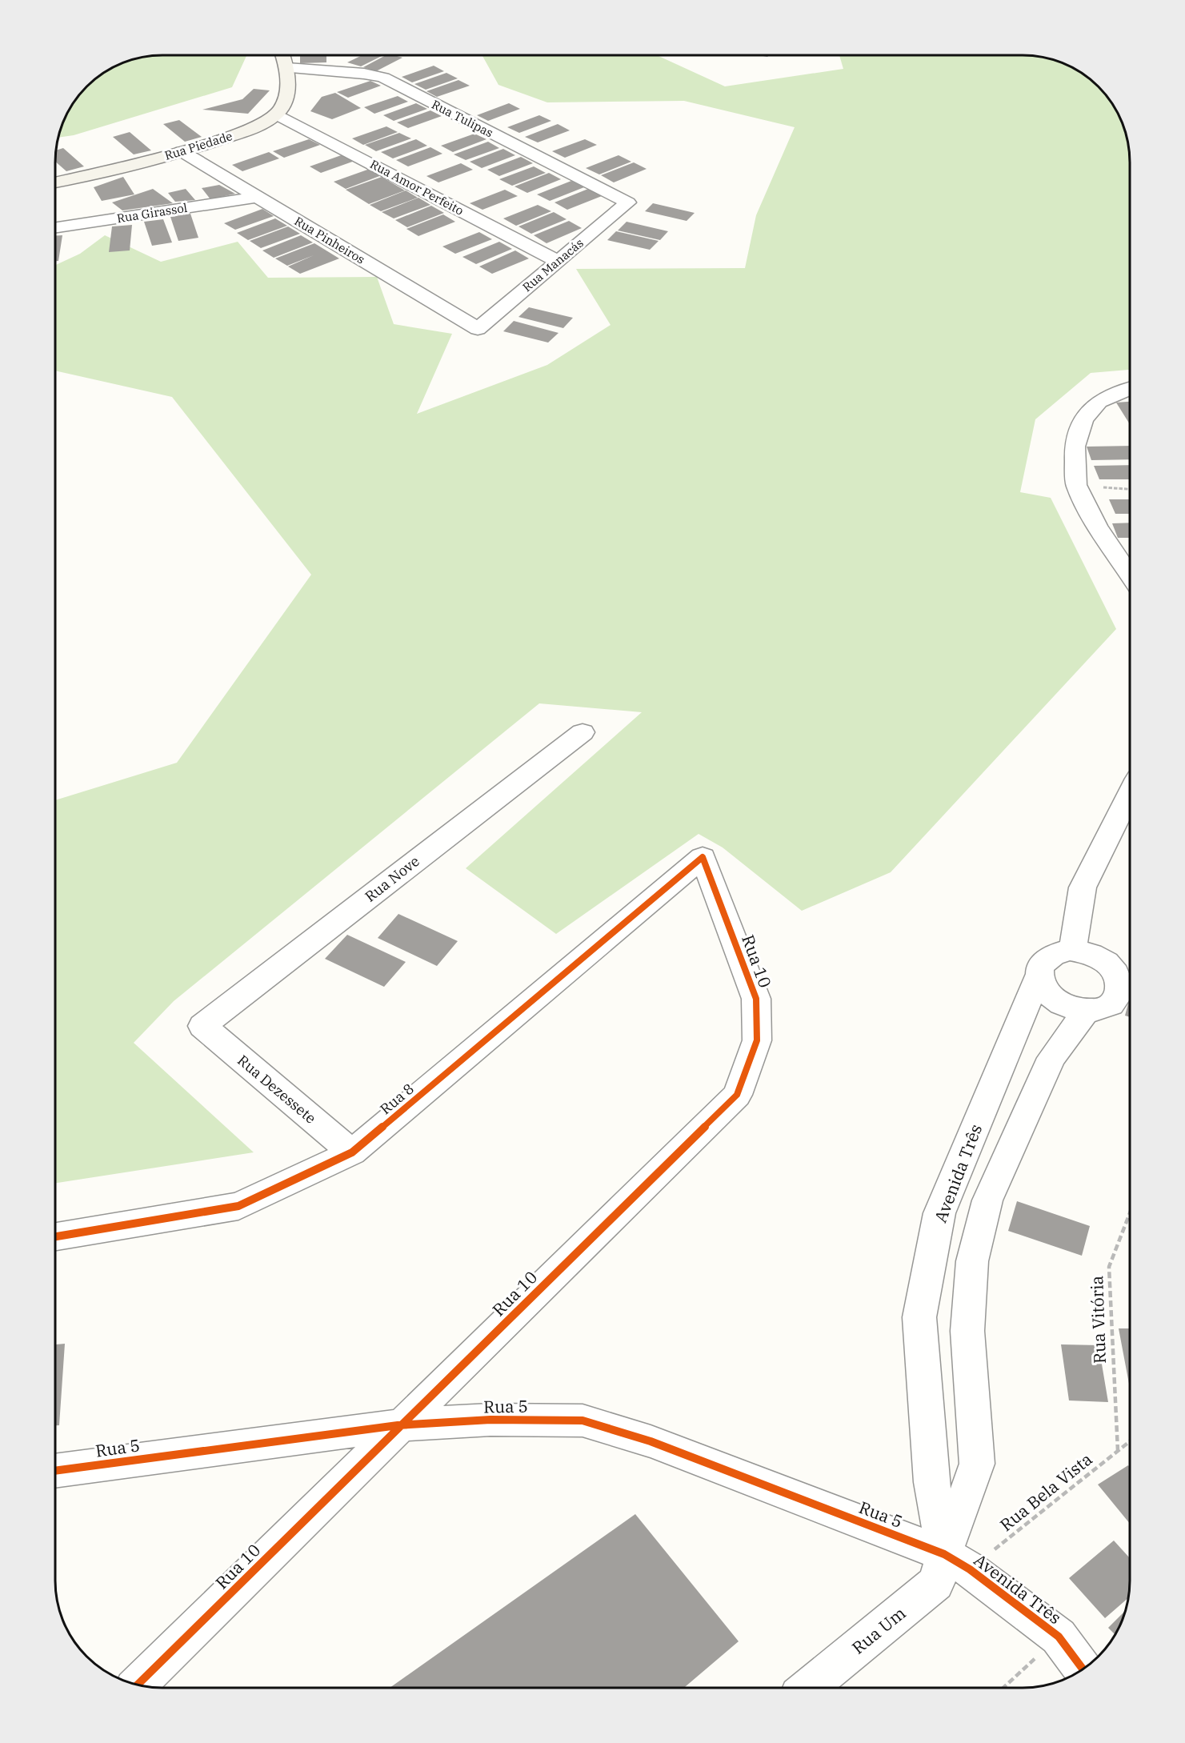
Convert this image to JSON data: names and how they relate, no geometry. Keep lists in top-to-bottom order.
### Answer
{
  "streets": {
    "street": [
      "Rua Tulipas",
      "Rua Piedade",
      "Rua Amor Perfeito",
      "Rua Girassol",
      "Rua Pinheiros",
      "Rua Manacás",
      "Rua Nove",
      "Rua 10",
      "Rua Dezessete",
      "Rua 8",
      "Avenida Três",
      "Rua 5",
      "Rua Um"
    ],
    "path": ["Rua Vitória", "Rua Bela Vista"]
  },
  "crossings": [
    ["Rua Tulipas", "Rua Manacás"],
    ["Rua Piedade", "Rua Amor Perfeito"],
    ["Rua Piedade", "Rua Pinheiros"],
    ["Rua Amor Perfeito", "Rua Manacás"],
    ["Rua Girassol", "Rua Pinheiros"],
    ["Rua Pinheiros", "Rua Manacás"],
    ["Rua Nove", "Rua Dezessete"],
    ["Rua 10", "Rua 8"],
    ["Rua 10", "Rua 5"],
    ["Rua Dezessete", "Rua 8"],
    ["Avenida Três", "Rua 5"],
    ["Avenida Três", "Rua Bela Vista"],
    ["Avenida Três", "Rua Um"],
    ["Rua Vitória", "Rua Bela Vista"],
    ["Rua 5", "Rua Bela Vista"],
    ["Rua 5", "Rua Um"],
    ["Rua Bela Vista", "Rua Um"]
  ]
}
